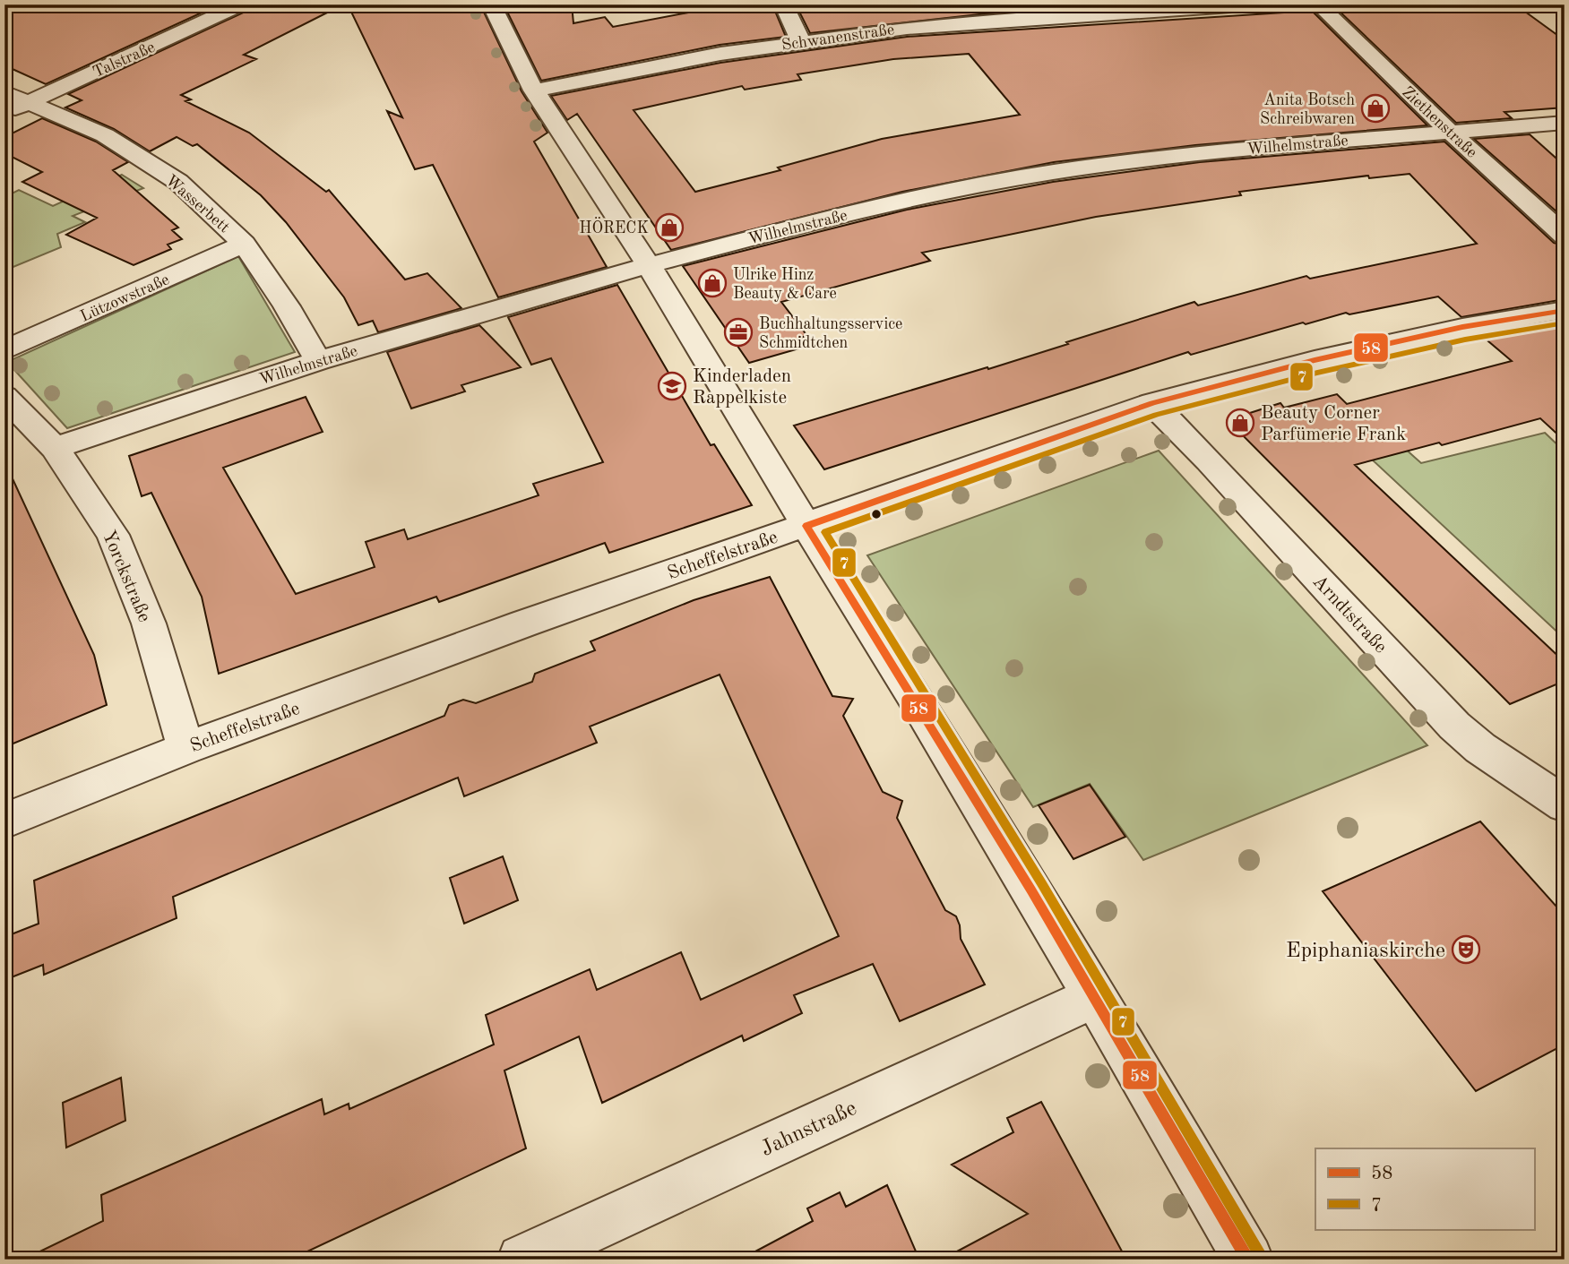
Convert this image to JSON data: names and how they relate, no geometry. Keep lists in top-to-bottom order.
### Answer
{
  "streets": {
    "street": [
      "Schwanenstraße",
      "Talstraße",
      "Ziethenstraße",
      "Wilhelmstraße",
      "Wasserbett",
      "Lützowstraße",
      "Scheffelstraße",
      "Yorckstraße",
      "Arndtstraße",
      "Jahnstraße"
    ]
  },
  "crossings": [
    ["Talstraße", "Wasserbett"],
    ["Ziethenstraße", "Wilhelmstraße"],
    ["Wilhelmstraße", "Wasserbett"],
    ["Wilhelmstraße", "Yorckstraße"],
    ["Wasserbett", "Lützowstraße"],
    ["Scheffelstraße", "Yorckstraße"],
    ["Scheffelstraße", "Arndtstraße"]
  ],
  "places": {
    "shop": [
      "Anita Botsch Schreibwaren",
      "HÖRECK",
      "Ulrike Hinz Beauty & Care",
      "Beauty Corner Parfümerie Frank"
    ],
    "office": ["Buchhaltungsservice Schmidtchen"],
    "school or university": ["Kinderladen Rappelkiste"],
    "theatre": ["Epiphaniaskirche"]
  },
  "lines": ["transit line 58", "transit line 7"],
  "legend": ["58", "7"]
}
